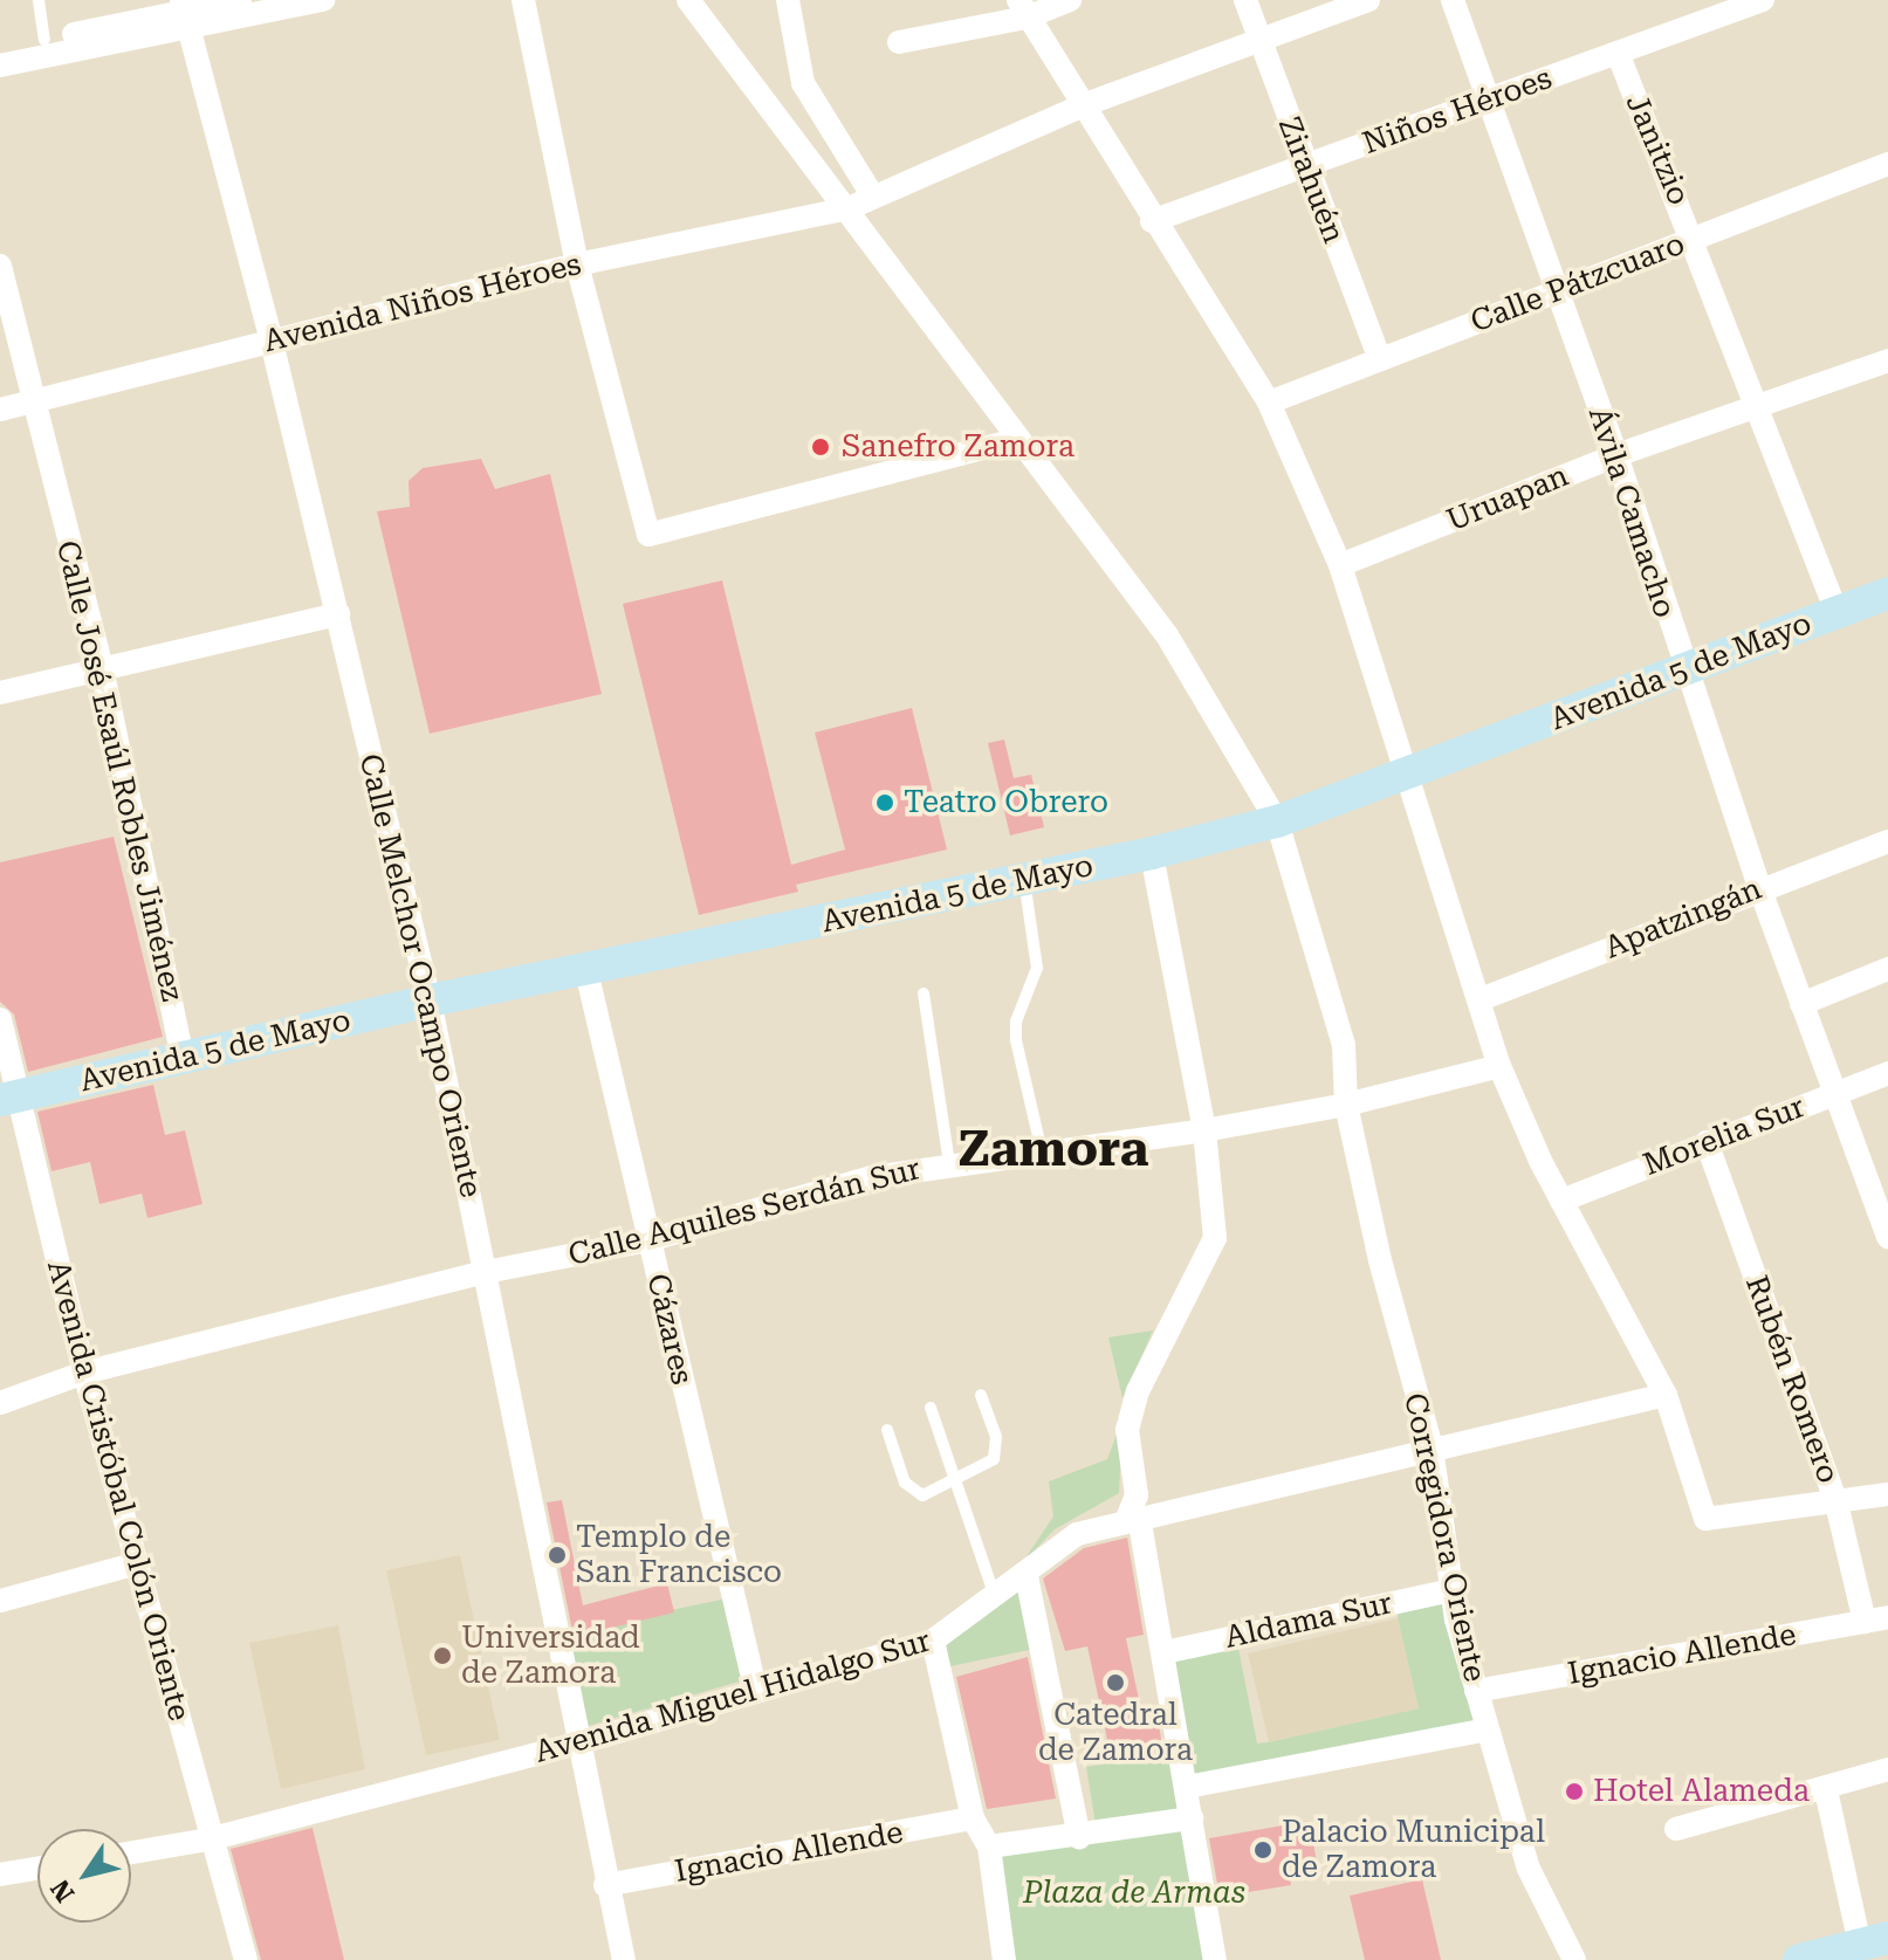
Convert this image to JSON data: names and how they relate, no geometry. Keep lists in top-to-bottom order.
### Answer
{
  "streets": {
    "street": [
      "Niños Héroes",
      "Janitzio",
      "Zirahuén",
      "Calle Pátzcuaro",
      "Avenida Niños Héroes",
      "Uruapan",
      "Ávila Camacho",
      "Avenida 5 de Mayo",
      "Calle José Esaúl Robles Jiménez",
      "Apatzingán",
      "Calle Melchor Ocampo Oriente",
      "Morelia Sur",
      "Calle Aquiles Serdán Sur",
      "Cázares",
      "Rubén Romero",
      "Avenida Cristóbal Colón Oriente",
      "Corregidora Oriente",
      "Aldama Sur",
      "Ignacio Allende",
      "Avenida Miguel Hidalgo Sur"
    ]
  },
  "crossings": [
    ["Niños Héroes", "Janitzio"],
    ["Niños Héroes", "Zirahuén"],
    ["Niños Héroes", "Ávila Camacho"],
    ["Janitzio", "Calle Pátzcuaro"],
    ["Janitzio", "Uruapan"],
    ["Janitzio", "Avenida 5 de Mayo"],
    ["Zirahuén", "Calle Pátzcuaro"],
    ["Calle Pátzcuaro", "Ávila Camacho"],
    ["Avenida Niños Héroes", "Calle José Esaúl Robles Jiménez"],
    ["Avenida Niños Héroes", "Calle Melchor Ocampo Oriente"],
    ["Avenida Niños Héroes", "Corregidora Oriente"],
    ["Uruapan", "Ávila Camacho"],
    ["Ávila Camacho", "Avenida 5 de Mayo"],
    ["Ávila Camacho", "Apatzingán"],
    ["Ávila Camacho", "Morelia Sur"],
    ["Avenida 5 de Mayo", "Calle José Esaúl Robles Jiménez"],
    ["Avenida 5 de Mayo", "Calle Melchor Ocampo Oriente"],
    ["Avenida 5 de Mayo", "Cázares"],
    ["Avenida 5 de Mayo", "Avenida Cristóbal Colón Oriente"],
    ["Avenida 5 de Mayo", "Corregidora Oriente"],
    ["Calle Melchor Ocampo Oriente", "Calle Aquiles Serdán Sur"],
    ["Calle Melchor Ocampo Oriente", "Ignacio Allende"],
    ["Calle Melchor Ocampo Oriente", "Avenida Miguel Hidalgo Sur"],
    ["Morelia Sur", "Rubén Romero"],
    ["Calle Aquiles Serdán Sur", "Cázares"],
    ["Calle Aquiles Serdán Sur", "Avenida Cristóbal Colón Oriente"],
    ["Calle Aquiles Serdán Sur", "Corregidora Oriente"],
    ["Cázares", "Avenida Miguel Hidalgo Sur"],
    ["Rubén Romero", "Ignacio Allende"],
    ["Avenida Cristóbal Colón Oriente", "Avenida Miguel Hidalgo Sur"],
    ["Corregidora Oriente", "Aldama Sur"],
    ["Corregidora Oriente", "Ignacio Allende"],
    ["Corregidora Oriente", "Avenida Miguel Hidalgo Sur"]
  ],
  "districts": ["Zamora"],
  "parks": ["Plaza de Armas"],
  "places": [
    "Sanefro Zamora",
    "Teatro Obrero",
    "Templo de San Francisco",
    "Universidad de Zamora",
    "Catedral de Zamora",
    "Hotel Alameda",
    "Palacio Municipal de Zamora"
  ],
  "north": "bottom left"
}
